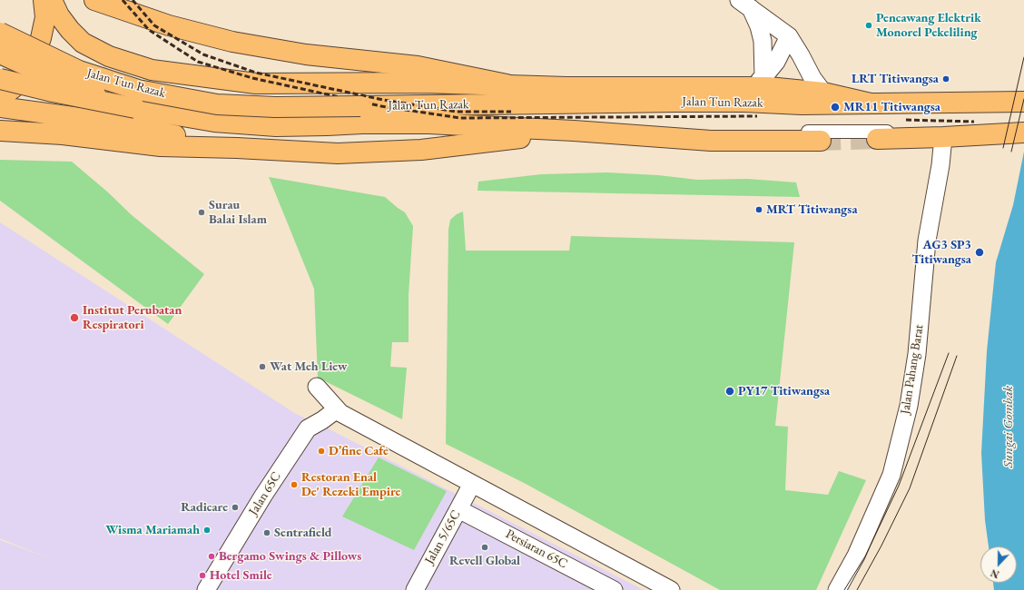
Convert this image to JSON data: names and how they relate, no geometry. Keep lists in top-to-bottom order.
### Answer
{
  "streets": {
    "main road": ["Jalan Tun Razak"],
    "street": [
      "Jalan Pahang Barat",
      "Jalan 65C",
      "Jalan 5/65C",
      "Persiaran 65C"
    ]
  },
  "crossings": [
    ["Jalan 5/65C", "Persiaran 65C"]
  ],
  "water": ["Sungai Gombak"],
  "places": [
    "Pencawang Elektrik Monorel Pekeliling",
    "LRT Titiwangsa",
    "MR11 Titiwangsa",
    "MRT Titiwangsa",
    "Surau Balai Islam",
    "AG3 SP3 Titiwangsa",
    "Institut Perubatan Respiratori",
    "Wat Meh Liew",
    "PY17 Titiwangsa",
    "D’fine Cafe",
    "Restoran Enal De' Rezeki Empire",
    "Radicare",
    "Wisma Mariamah",
    "Sentrafield",
    "Revell Global",
    "Bergamo Swings & Pillows",
    "Hotel Smile"
  ],
  "north": "bottom"
}
